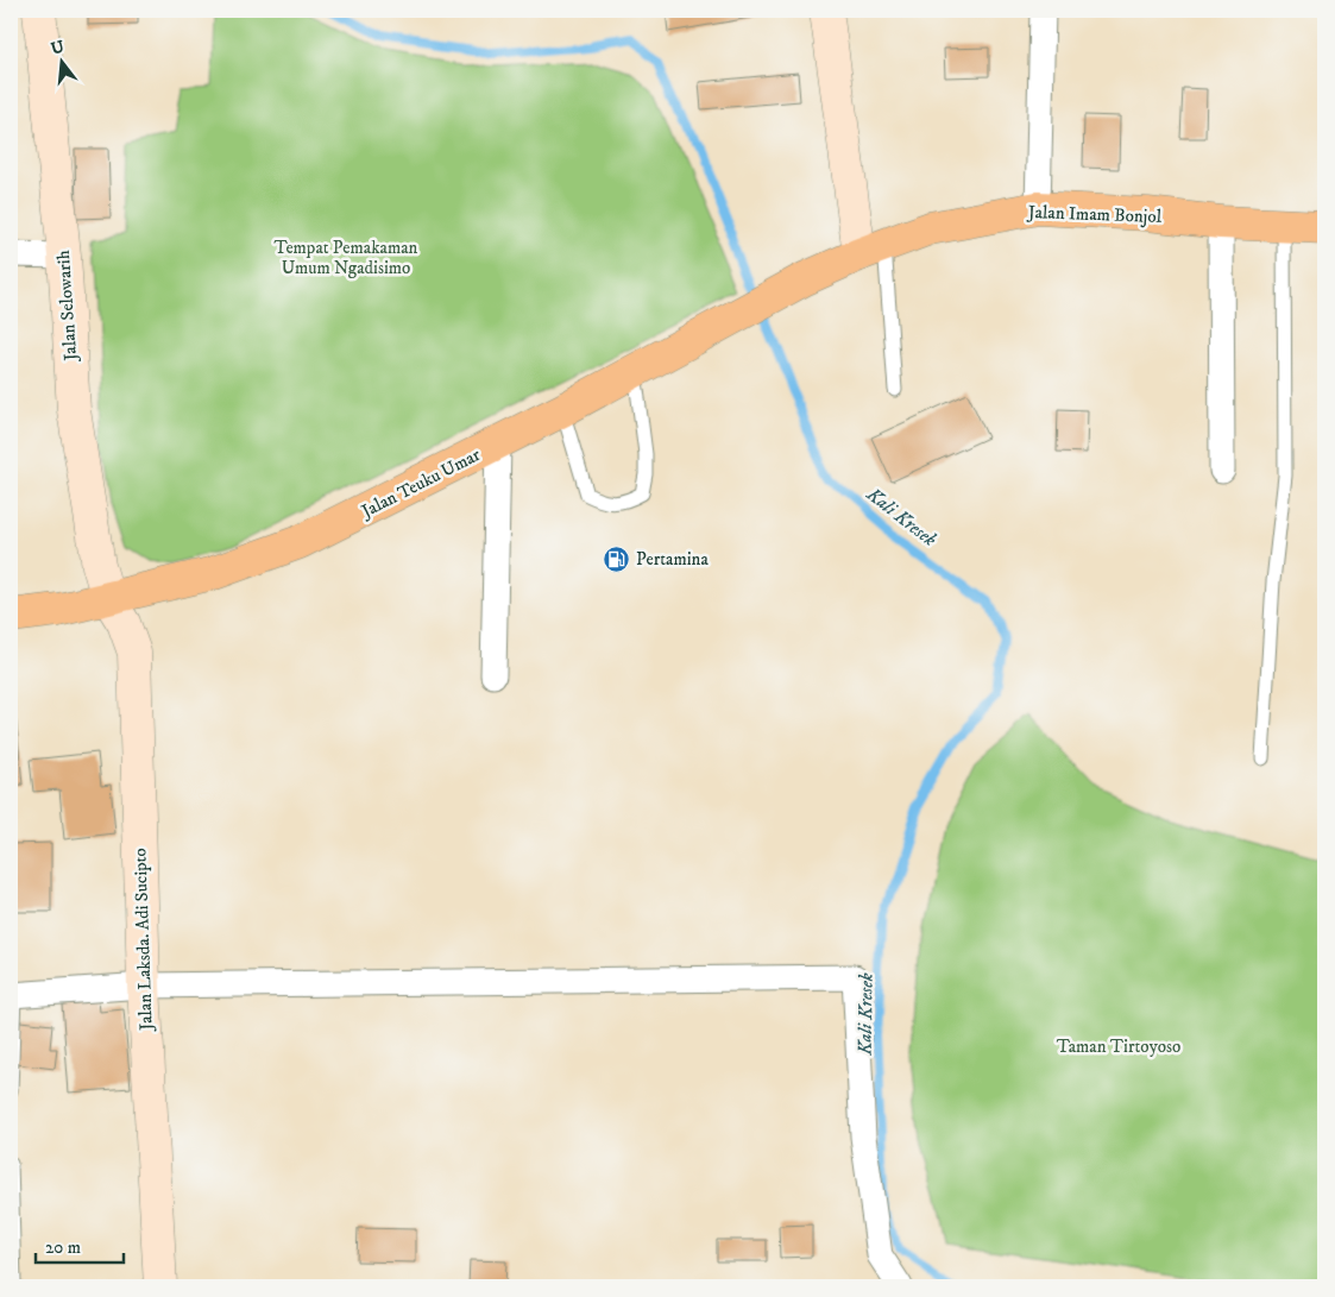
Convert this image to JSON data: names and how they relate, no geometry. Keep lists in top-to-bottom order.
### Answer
{
  "streets": {
    "main road": ["Jalan Imam Bonjol", "Jalan Teuku Umar"],
    "street": ["Jalan Selowarih", "Jalan Laksda. Adi Sucipto"]
  },
  "crossings": [
    ["Jalan Imam Bonjol", "Jalan Teuku Umar"],
    ["Jalan Selowarih", "Jalan Teuku Umar"],
    ["Jalan Selowarih", "Jalan Laksda. Adi Sucipto"],
    ["Jalan Teuku Umar", "Jalan Laksda. Adi Sucipto"]
  ],
  "water": ["Kali Kresek"],
  "parks": ["Tempat Pemakaman Umum Ngadisimo", "Taman Tirtoyoso"],
  "places": {
    "fuel station": ["Pertamina"]
  },
  "scale_bar": "20 m",
  "north": "top"
}
